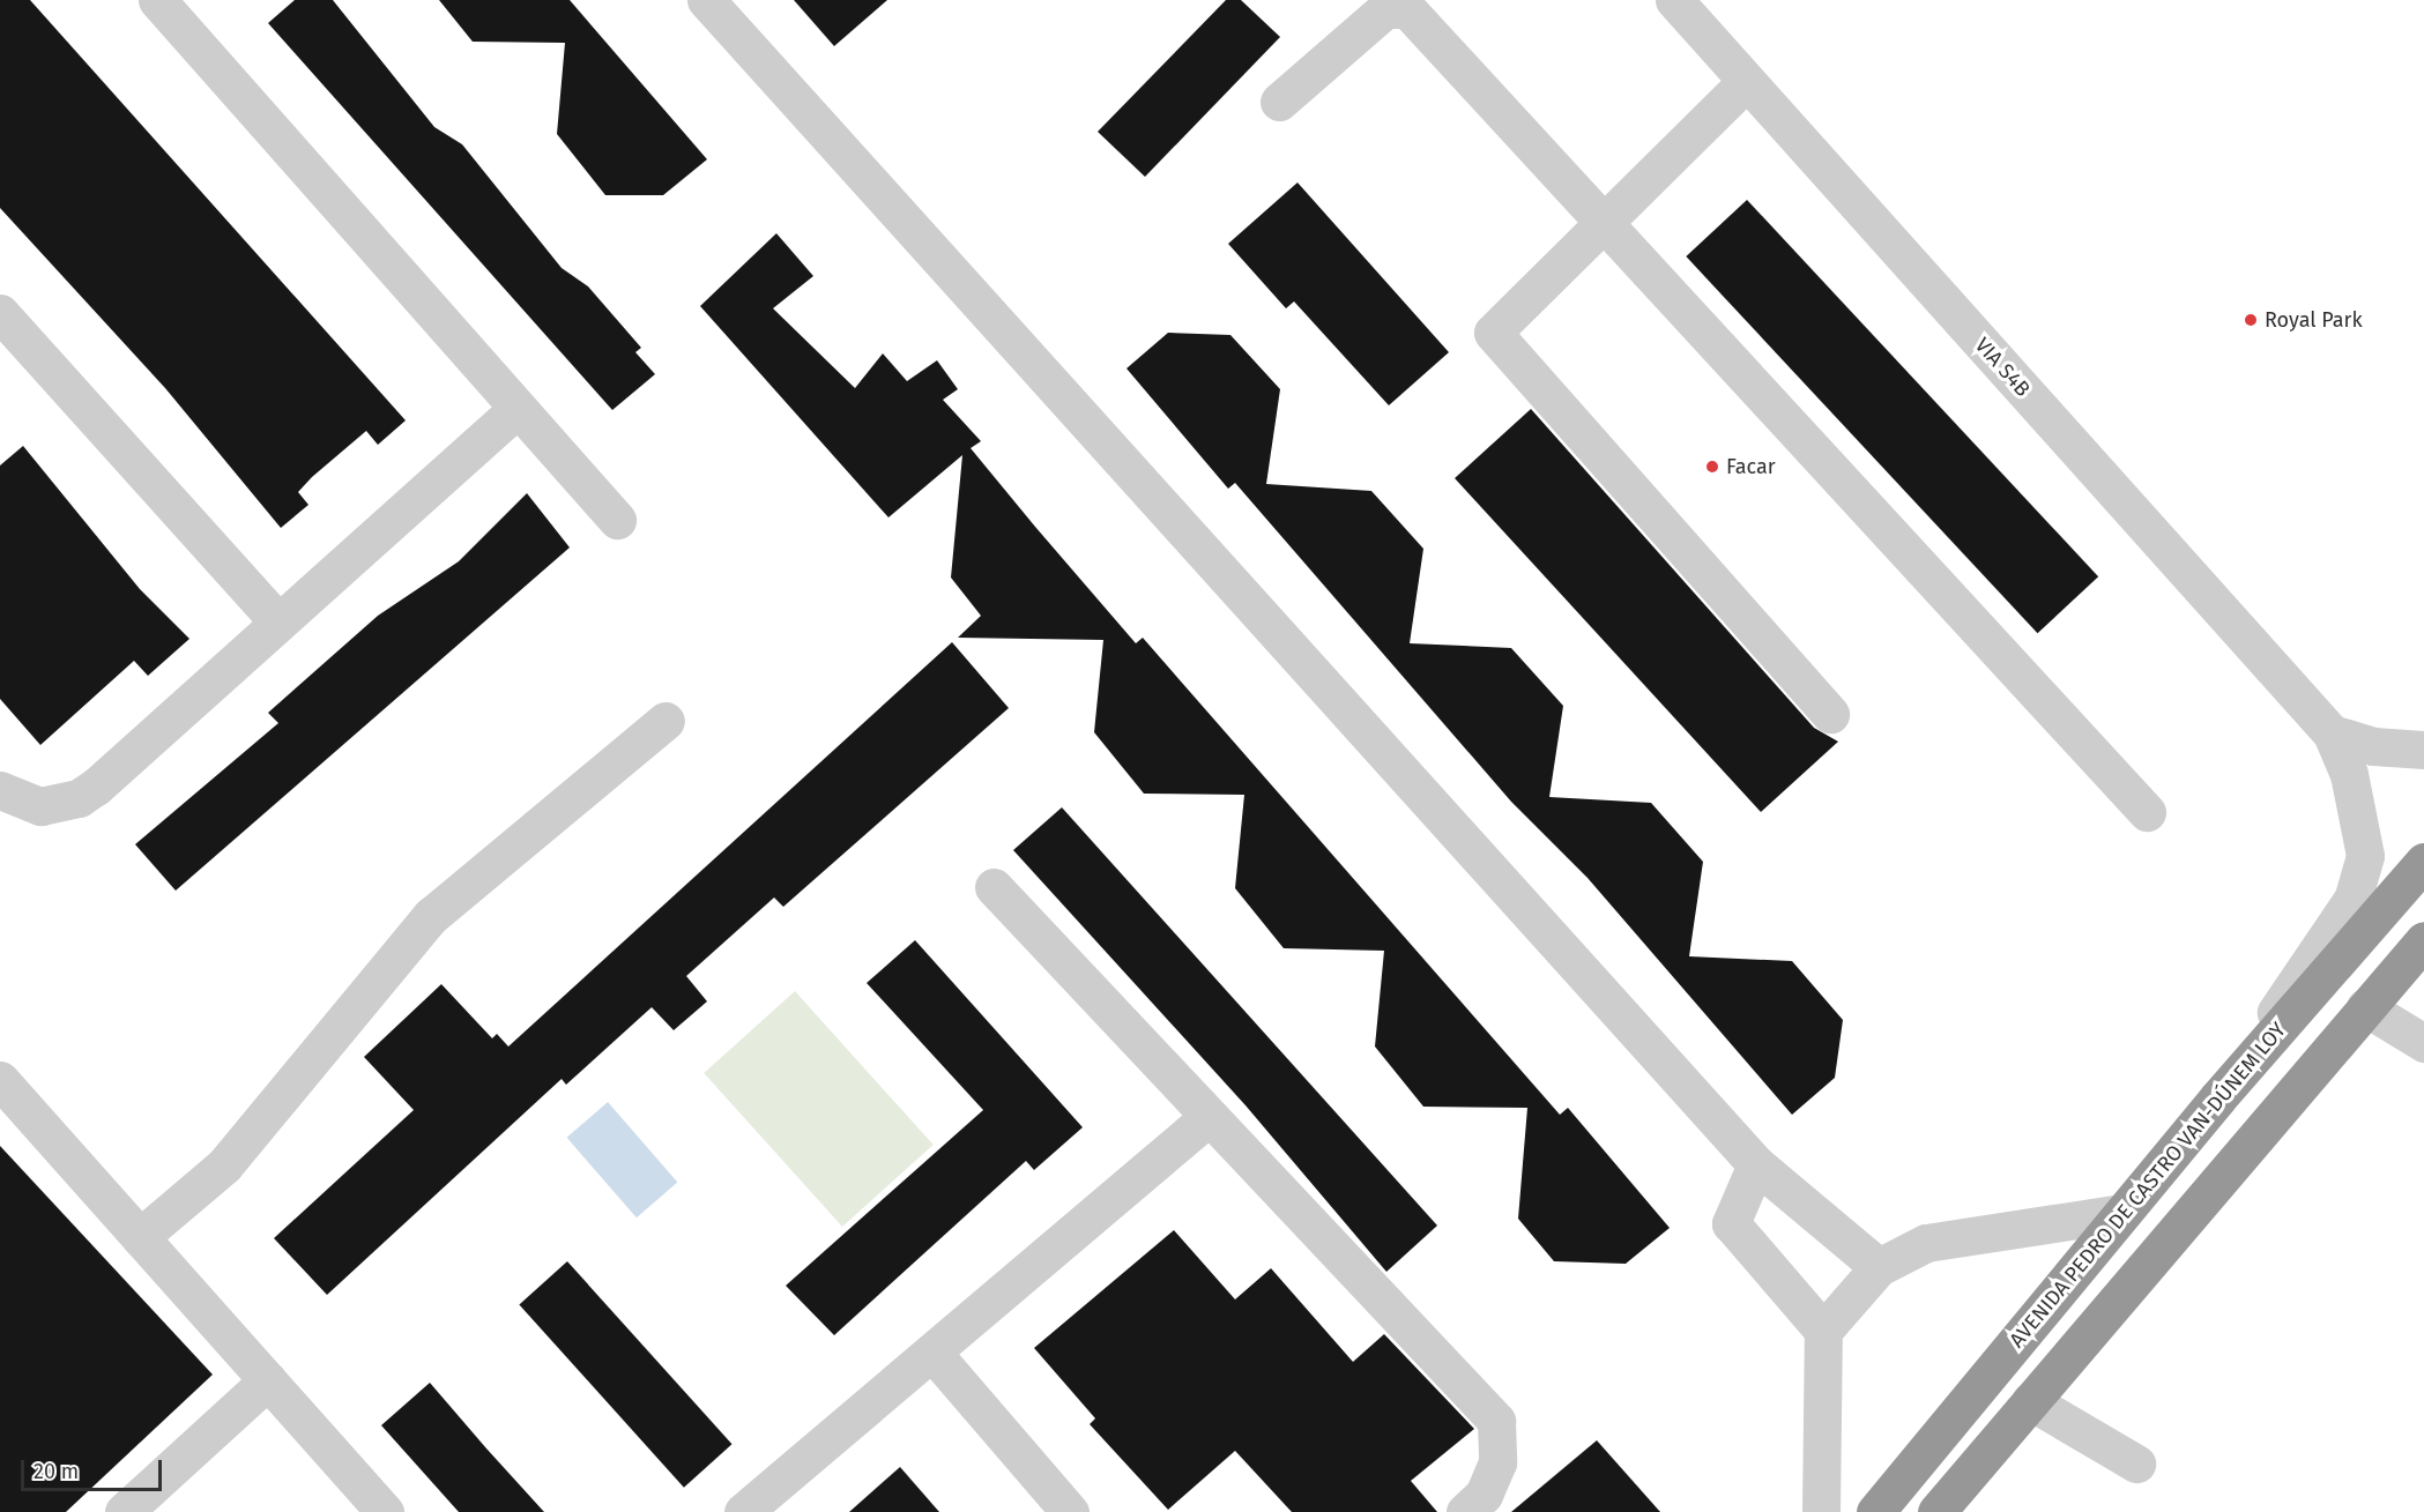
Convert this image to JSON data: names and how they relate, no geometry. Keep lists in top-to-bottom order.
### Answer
{
  "streets": {
    "highway": ["AVENIDA PEDRO DE CASTRO VAN-DÚNEM LOY"],
    "street": ["VIA S4B"]
  },
  "places": ["Royal Park", "Facar"],
  "scale_bar": "20 m"
}
